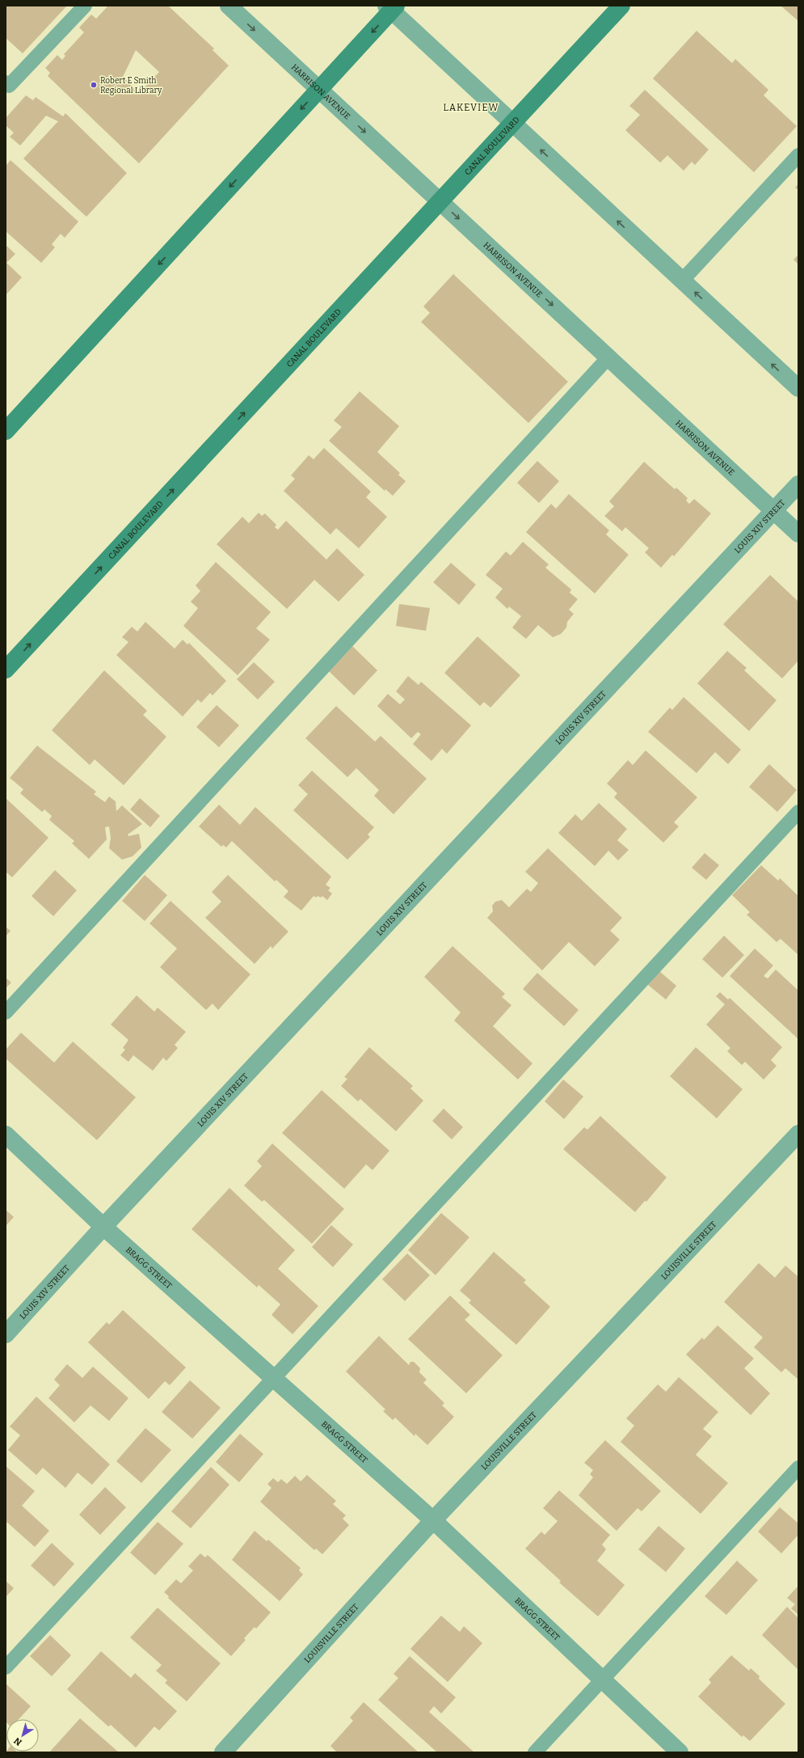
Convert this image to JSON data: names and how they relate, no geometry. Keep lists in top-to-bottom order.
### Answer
{
  "streets": {
    "main road": ["CANAL BOULEVARD"],
    "street": [
      "HARRISON AVENUE",
      "LOUIS XIV STREET",
      "LOUISVILLE STREET",
      "BRAGG STREET"
    ]
  },
  "crossings": [
    ["HARRISON AVENUE", "CANAL BOULEVARD"],
    ["HARRISON AVENUE", "LOUIS XIV STREET"],
    ["LOUIS XIV STREET", "BRAGG STREET"],
    ["LOUISVILLE STREET", "BRAGG STREET"]
  ],
  "one_way": ["CANAL BOULEVARD"],
  "districts": ["LAKEVIEW"],
  "places": ["Robert E Smith Regional Library"],
  "north": "bottom left"
}
